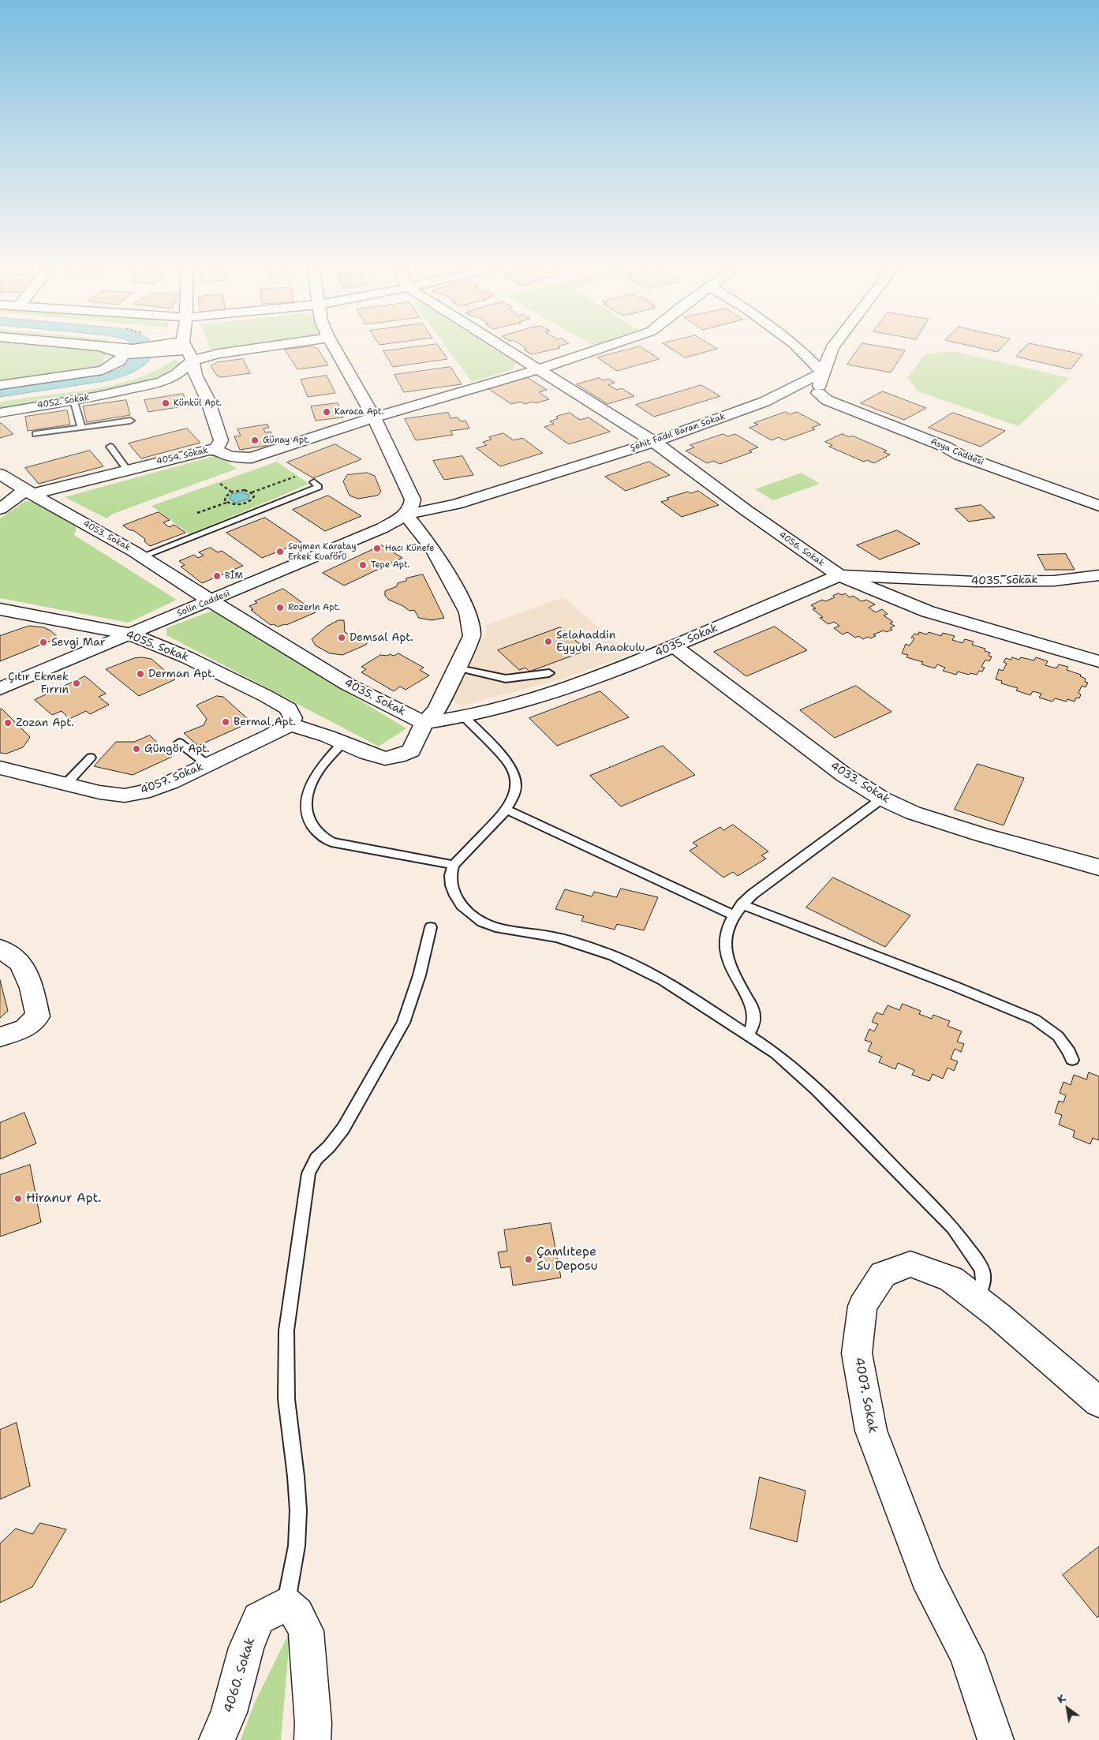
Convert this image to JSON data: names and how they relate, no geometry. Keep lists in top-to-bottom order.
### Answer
{
  "streets": {
    "street": [
      "4052. Sokak",
      "Şehit Fadıl Baran Sokak",
      "Asya Caddesi",
      "4054. Sokak",
      "4053. Sokak",
      "4056. Sokak",
      "4035. Sokak",
      "Solin Caddesi",
      "4055. Sokak",
      "4057. Sokak",
      "4033. Sokak",
      "4007. Sokak",
      "4060. Sokak"
    ]
  },
  "crossings": [
    ["Şehit Fadıl Baran Sokak", "Asya Caddesi"],
    ["Şehit Fadıl Baran Sokak", "4056. Sokak"],
    ["Şehit Fadıl Baran Sokak", "Solin Caddesi"],
    ["4054. Sokak", "4053. Sokak"],
    ["4054. Sokak", "4056. Sokak"],
    ["4053. Sokak", "4035. Sokak"],
    ["4053. Sokak", "Solin Caddesi"],
    ["4056. Sokak", "4035. Sokak"],
    ["4035. Sokak", "Solin Caddesi"],
    ["4035. Sokak", "4033. Sokak"],
    ["Solin Caddesi", "4055. Sokak"],
    ["4055. Sokak", "4057. Sokak"]
  ],
  "places": [
    "Künkül Apt.",
    "Karaca Apt.",
    "Günay Apt.",
    "Hacı Künefe",
    "Seymen Karatay Erkek Kuaförü",
    "Tepe Apt.",
    "BİM",
    "Rozerin Apt.",
    "Demsal Apt.",
    "Selahaddin Eyyubi Anaokulu",
    "Sevgi Mar",
    "Derman Apt.",
    "Çıtır Ekmek Fırrın",
    "Bermal Apt.",
    "Zozan Apt.",
    "Güngör Apt.",
    "Hiranur Apt.",
    "Çamlıtepe Su Deposu"
  ],
  "north": "top left"
}
